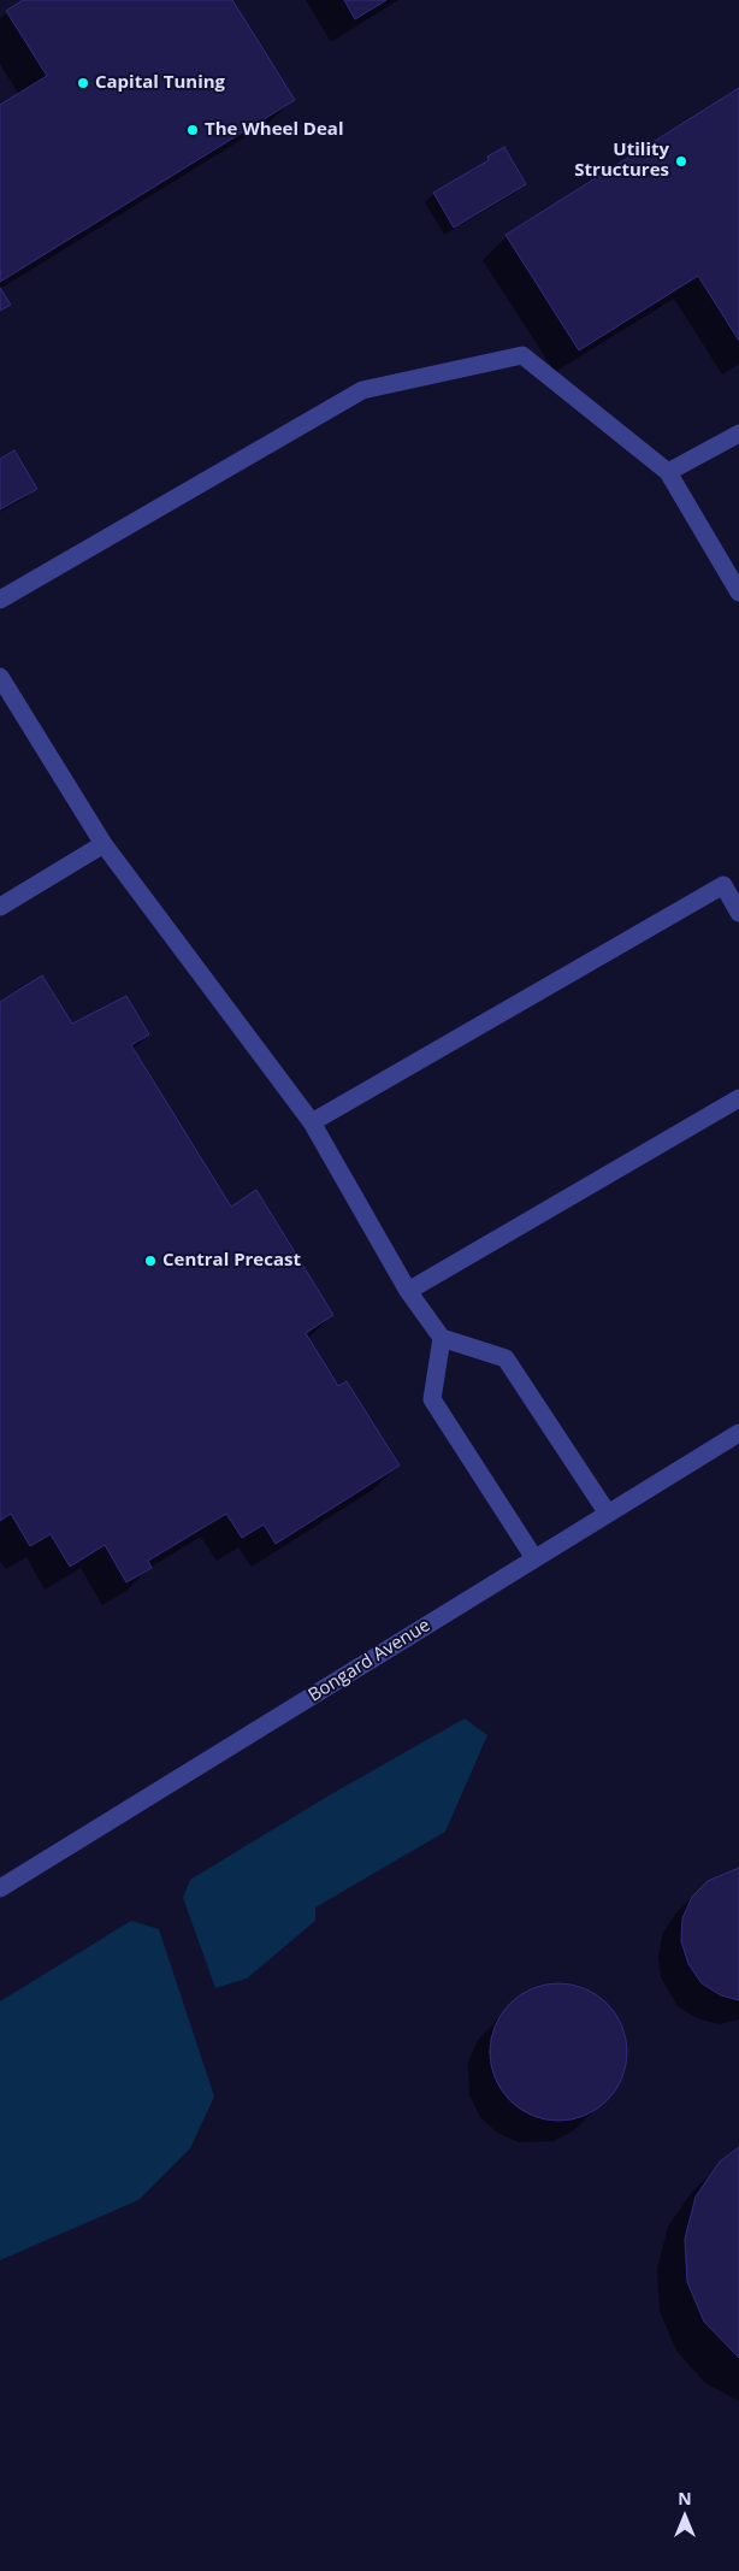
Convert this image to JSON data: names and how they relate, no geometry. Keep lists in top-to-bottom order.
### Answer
{
  "streets": {
    "street": ["Bongard Avenue"]
  },
  "places": [
    "Capital Tuning",
    "The Wheel Deal",
    "Utility Structures",
    "Central Precast"
  ],
  "north": "top"
}
